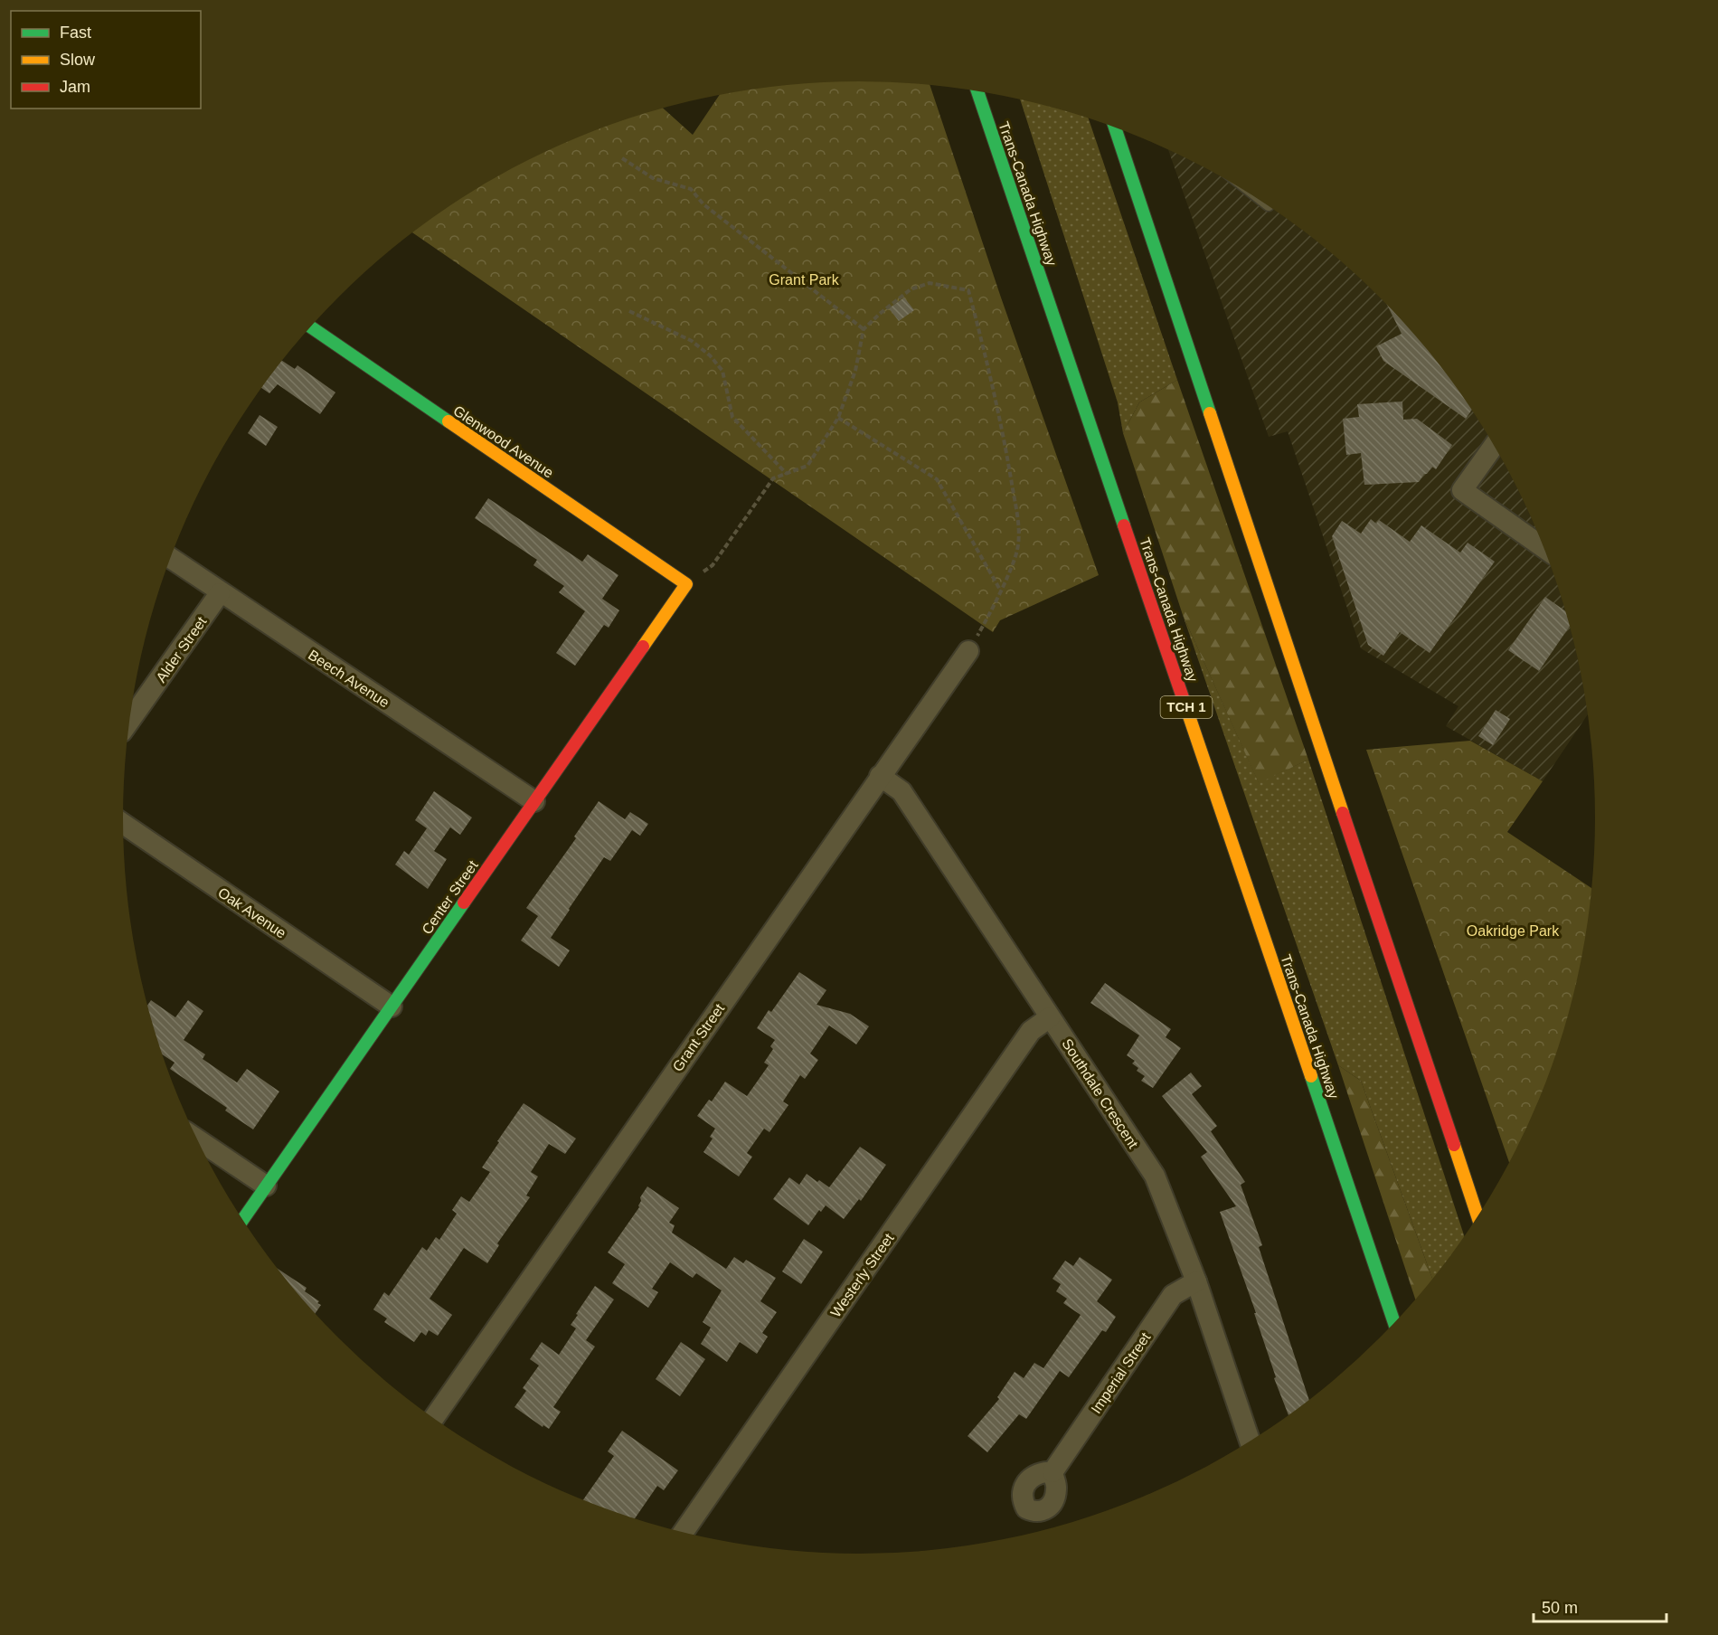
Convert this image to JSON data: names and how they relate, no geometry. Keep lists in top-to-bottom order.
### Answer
{
  "streets": {
    "main road": [
      "Trans-Canada Highway",
      "Glenwood Avenue",
      "TCH 1",
      "Center Street"
    ],
    "street": [
      "Alder Street",
      "Beech Avenue",
      "Oak Avenue",
      "Grant Street",
      "Southdale Crescent",
      "Westerly Street",
      "Imperial Street"
    ]
  },
  "crossings": [
    ["Glenwood Avenue", "Center Street"],
    ["Alder Street", "Beech Avenue"],
    ["Beech Avenue", "Center Street"],
    ["Center Street", "Oak Avenue"],
    ["Grant Street", "Southdale Crescent"],
    ["Southdale Crescent", "Westerly Street"],
    ["Southdale Crescent", "Imperial Street"]
  ],
  "parks": ["Grant Park", "Oakridge Park"],
  "legend": ["Fast", "Slow", "Jam"],
  "scale_bar": "50 m"
}
